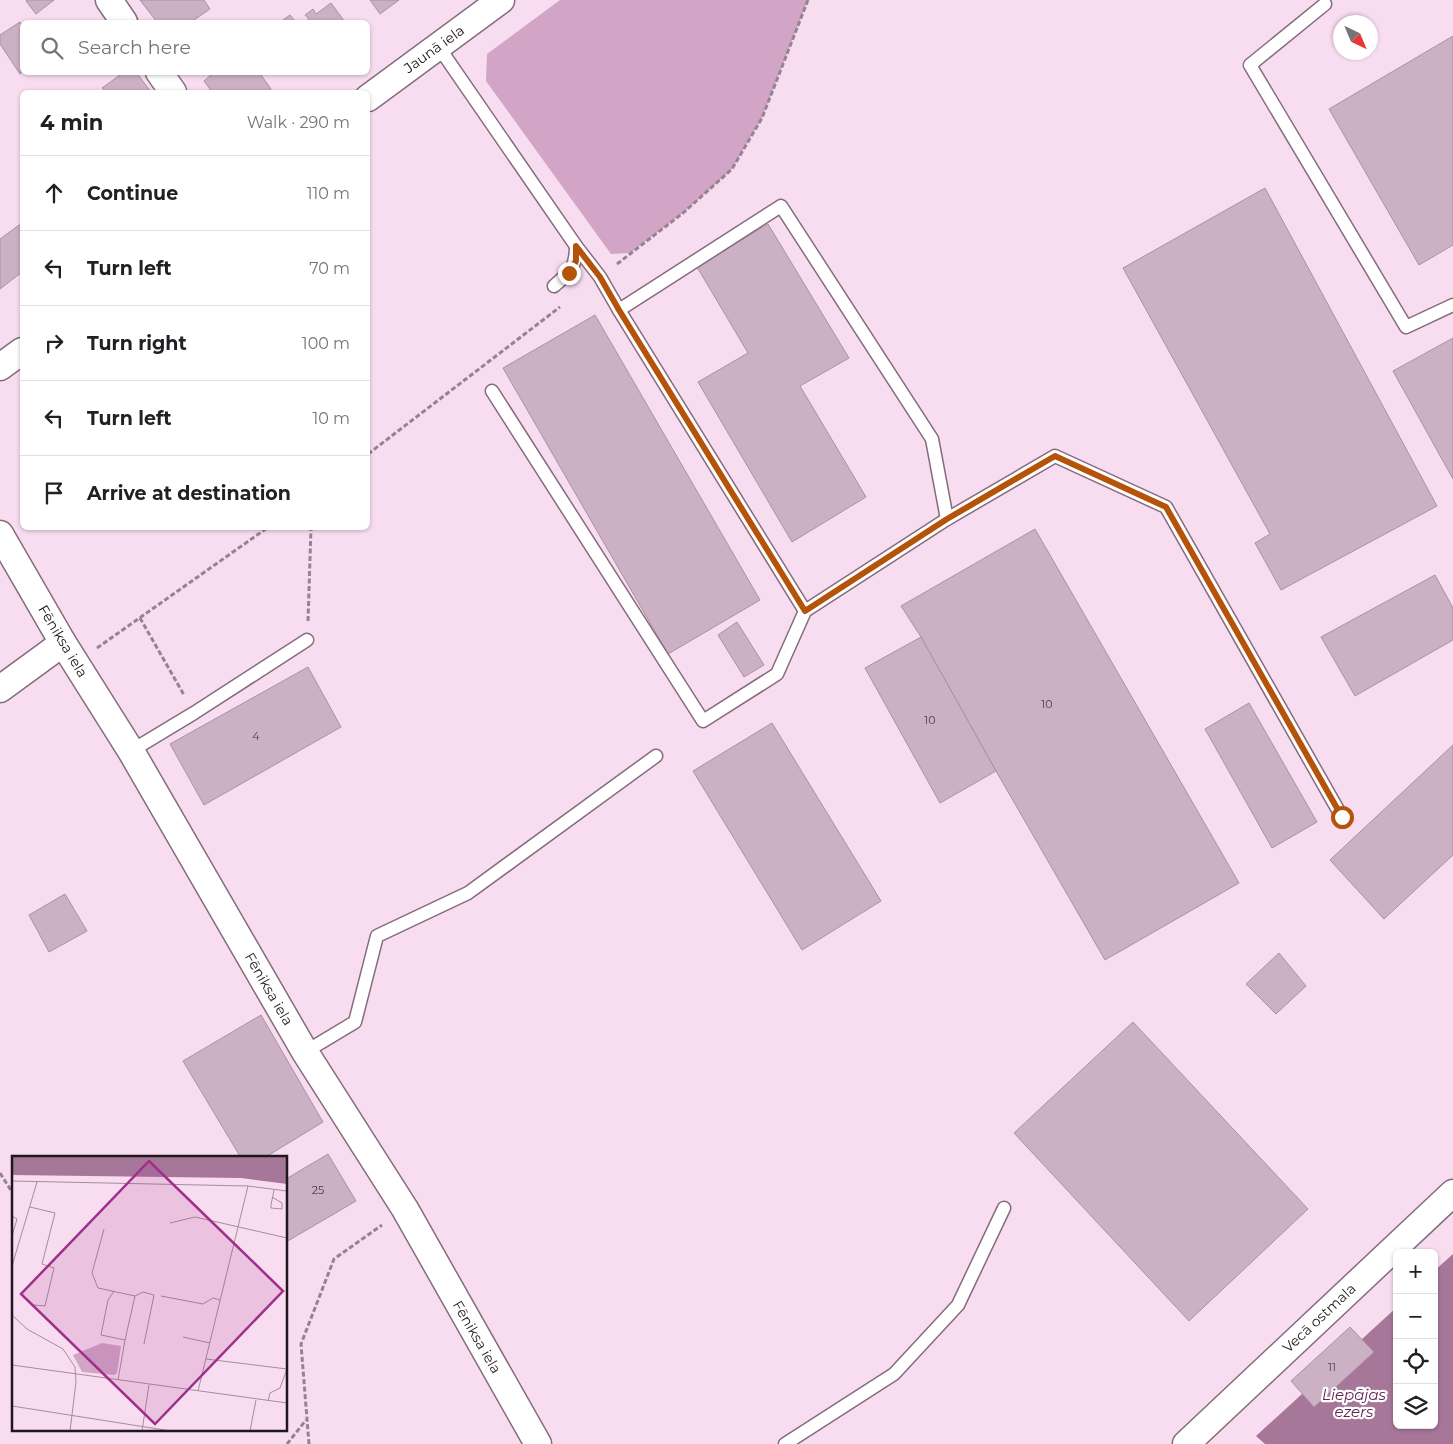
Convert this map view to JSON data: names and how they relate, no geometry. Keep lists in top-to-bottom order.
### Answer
{
  "streets": {
    "street": ["Jaunā iela", "Fēniksa iela", "Vecā ostmala"]
  },
  "water": ["Liepājas ezers"],
  "house_numbers": [
    "10",
    "10",
    "4",
    "25",
    "11"
  ],
  "north": "bottom right",
  "page": {
    "search": "Search here",
    "heading": ["4 min", "Walk · 290 m"],
    "list": [
      ["Continue", "110 m"],
      ["Turn left", "70 m"],
      ["Turn right", "100 m"],
      ["Turn left", "10 m"],
      "Arrive at destination"
    ],
    "map_buttons": ["+", "−"]
  }
}
